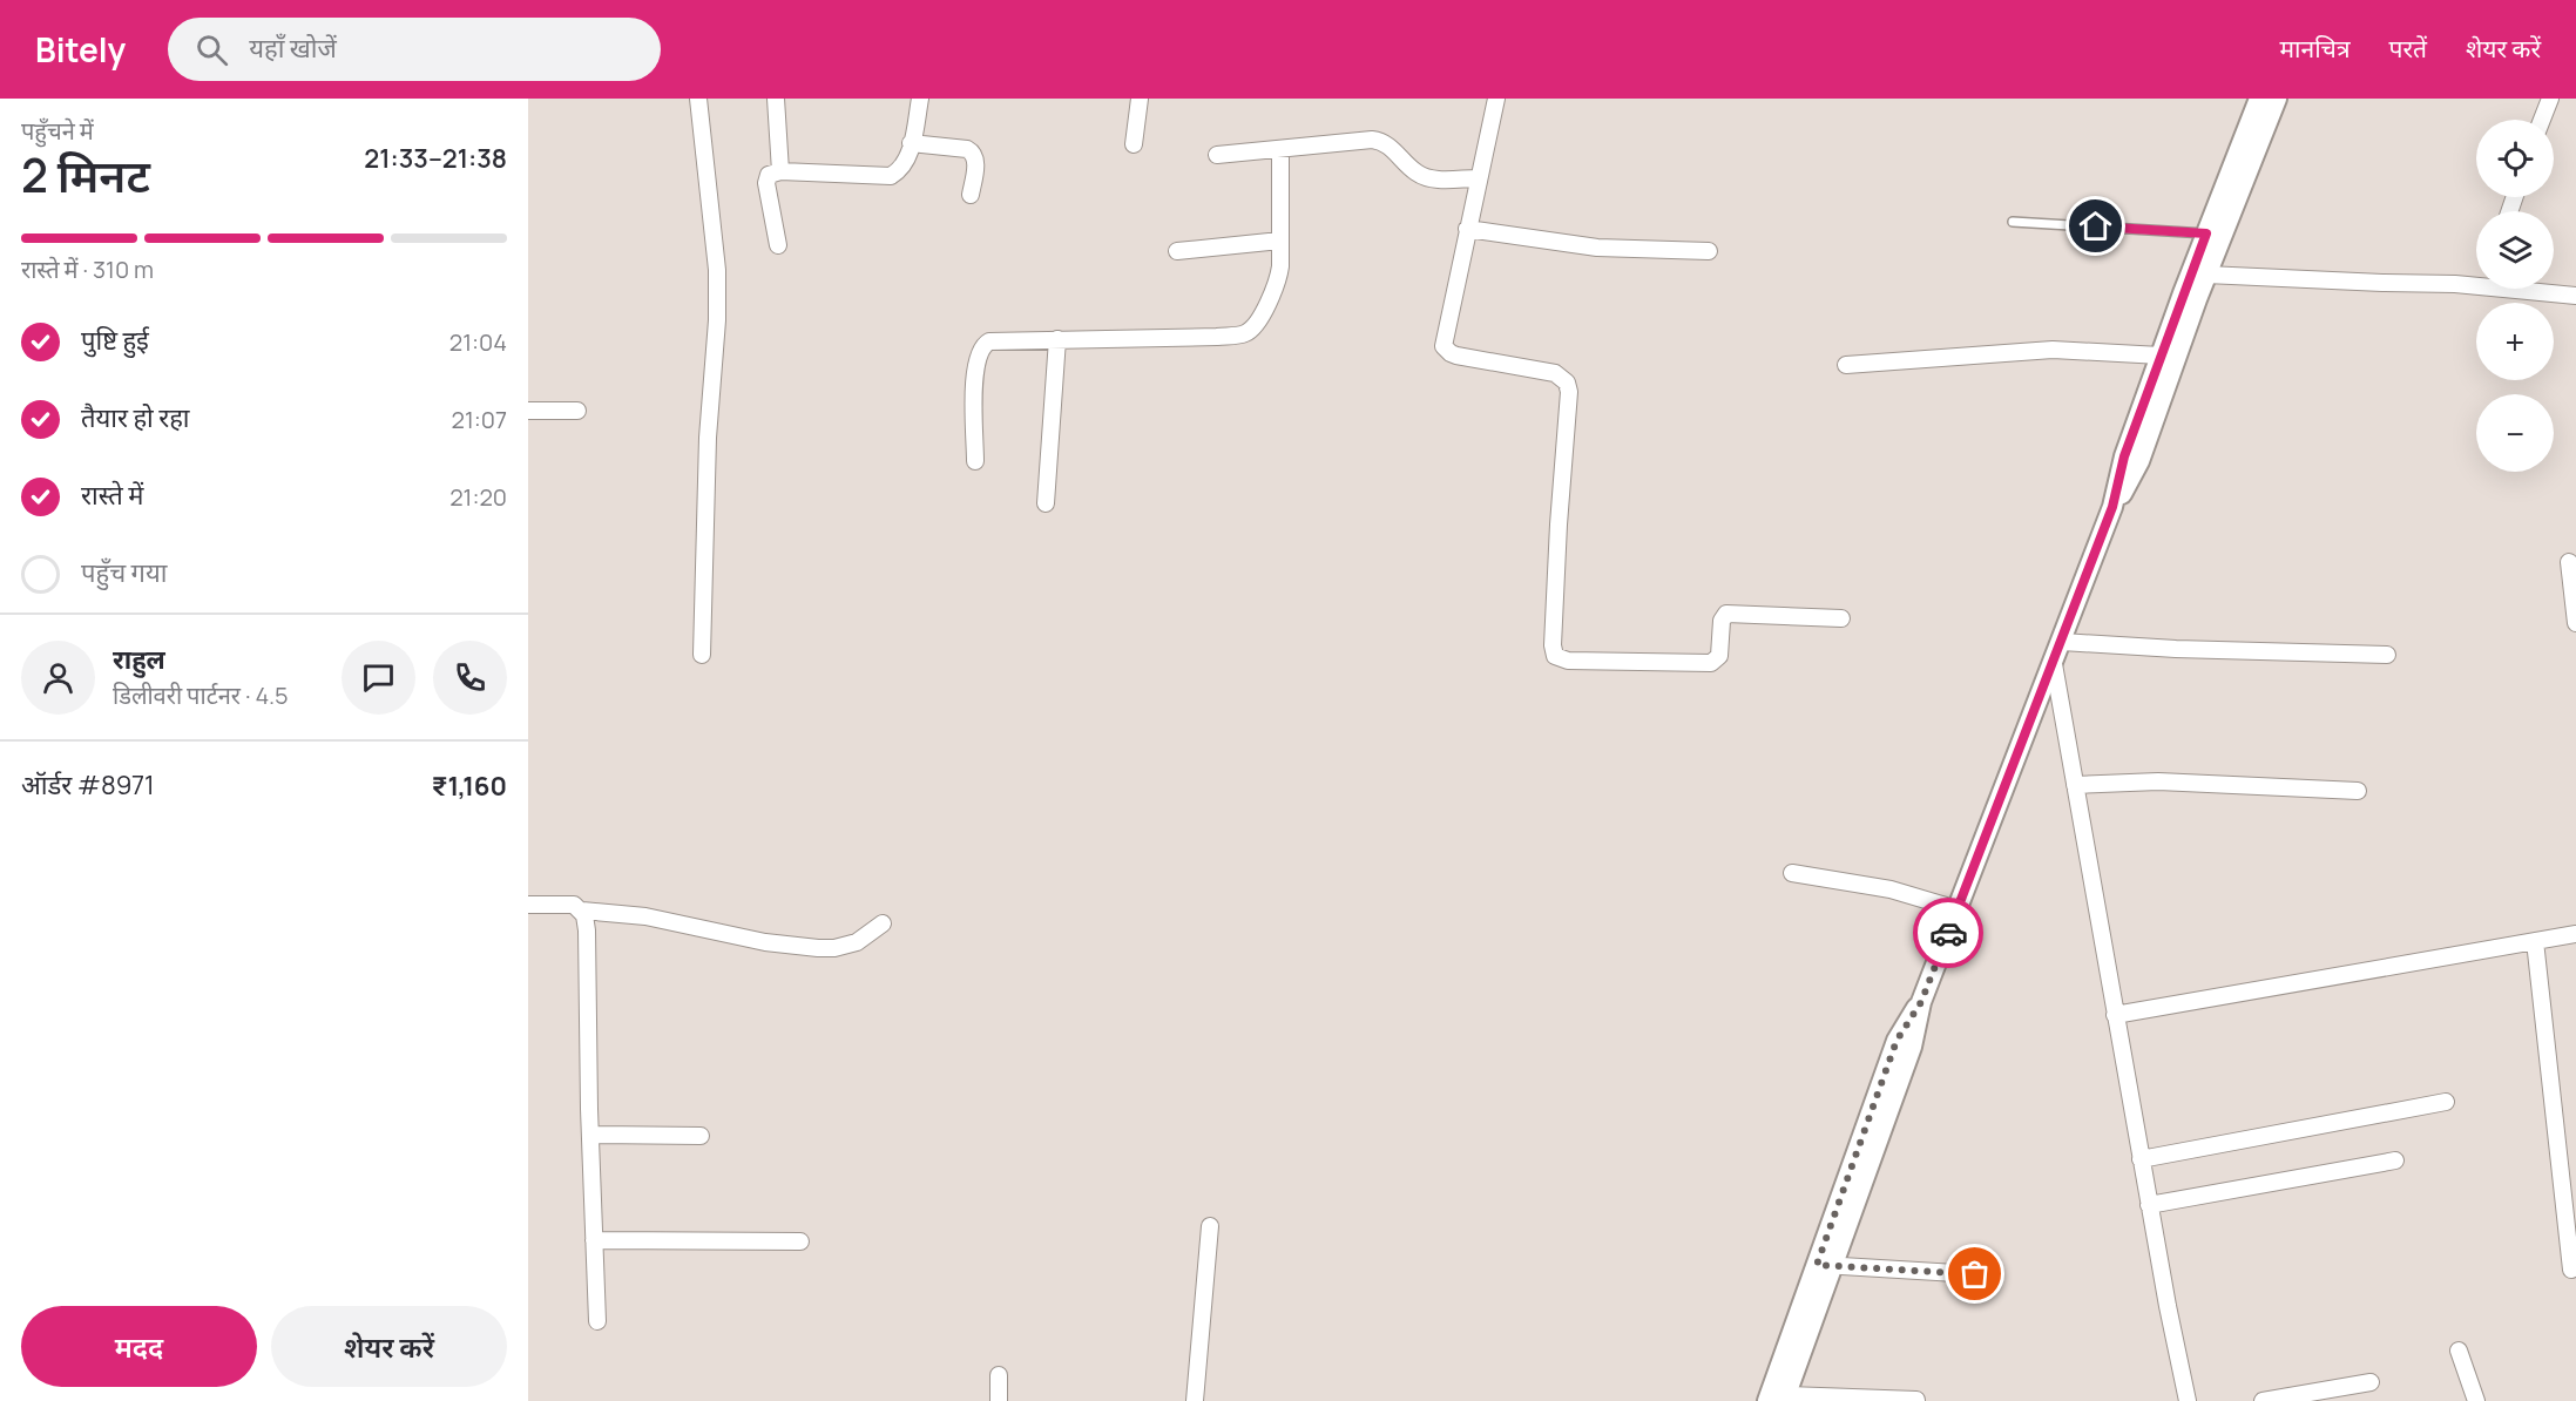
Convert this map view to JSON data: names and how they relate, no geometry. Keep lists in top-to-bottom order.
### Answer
{
  "page": {
    "header": "Bitely",
    "search": "यहाँ खोजें",
    "nav": ["मानचित्र", "परतें", "शेयर करें"],
    "heading": ["2 मिनट", "पहुँचने में", "21:33–21:38"],
    "panel": [
      "राहुल",
      "डिलीवरी पार्टनर · 4.5",
      "ऑर्डर #8971",
      "₹1,160"
    ],
    "map_buttons": ["+", "−"],
    "bar": "रास्ते में · 310 m",
    "list": [
      ["पुष्टि हुई", "21:04"],
      ["तैयार हो रहा", "21:07"],
      ["रास्ते में", "21:20"],
      "पहुँच गया"
    ],
    "buttons": ["मदद", "शेयर करें"]
  }
}
